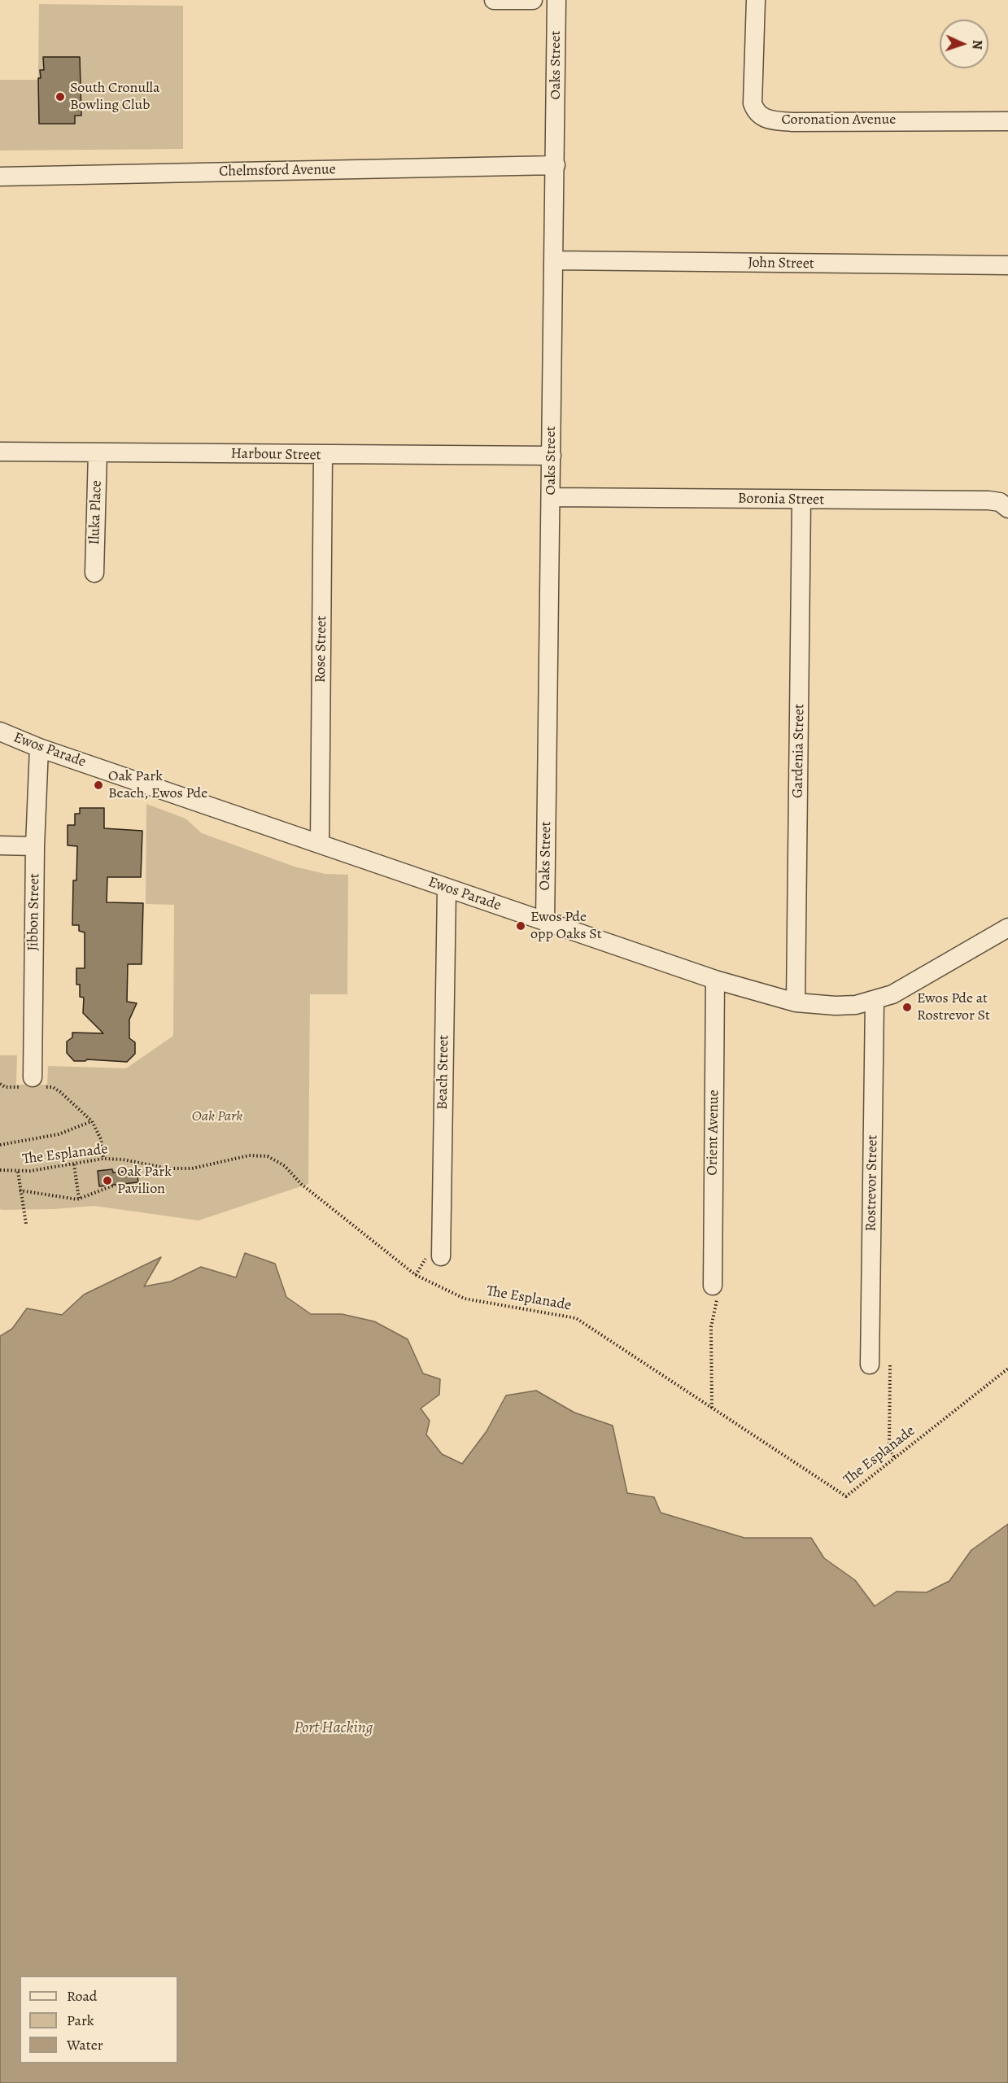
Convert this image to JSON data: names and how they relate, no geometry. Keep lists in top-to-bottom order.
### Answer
{
  "streets": {
    "street": [
      "Oaks Street",
      "Coronation Avenue",
      "Chelmsford Avenue",
      "John Street",
      "Harbour Street",
      "Boronia Street",
      "Iluka Place",
      "Rose Street",
      "Ewos Parade",
      "Gardenia Street",
      "Jibbon Street",
      "Beach Street",
      "Orient Avenue",
      "Rostrevor Street"
    ],
    "path": ["The Esplanade"]
  },
  "crossings": [
    ["Oaks Street", "Chelmsford Avenue"],
    ["Oaks Street", "John Street"],
    ["Oaks Street", "Harbour Street"],
    ["Oaks Street", "Boronia Street"],
    ["Oaks Street", "Ewos Parade"],
    ["Harbour Street", "Iluka Place"],
    ["Harbour Street", "Rose Street"],
    ["Boronia Street", "Gardenia Street"],
    ["Rose Street", "Ewos Parade"],
    ["Ewos Parade", "Gardenia Street"],
    ["Ewos Parade", "Jibbon Street"],
    ["Ewos Parade", "Beach Street"],
    ["Ewos Parade", "Orient Avenue"],
    ["Ewos Parade", "Rostrevor Street"]
  ],
  "water": ["Port Hacking"],
  "parks": ["Oak Park"],
  "places": [
    "South Cronulla Bowling Club",
    "Oak Park Beach, Ewos Pde",
    "Ewos Pde opp Oaks St",
    "Ewos Pde at Rostrevor St",
    "Oak Park Pavilion"
  ],
  "legend": ["Road", "Park", "Water"],
  "north": "right"
}
